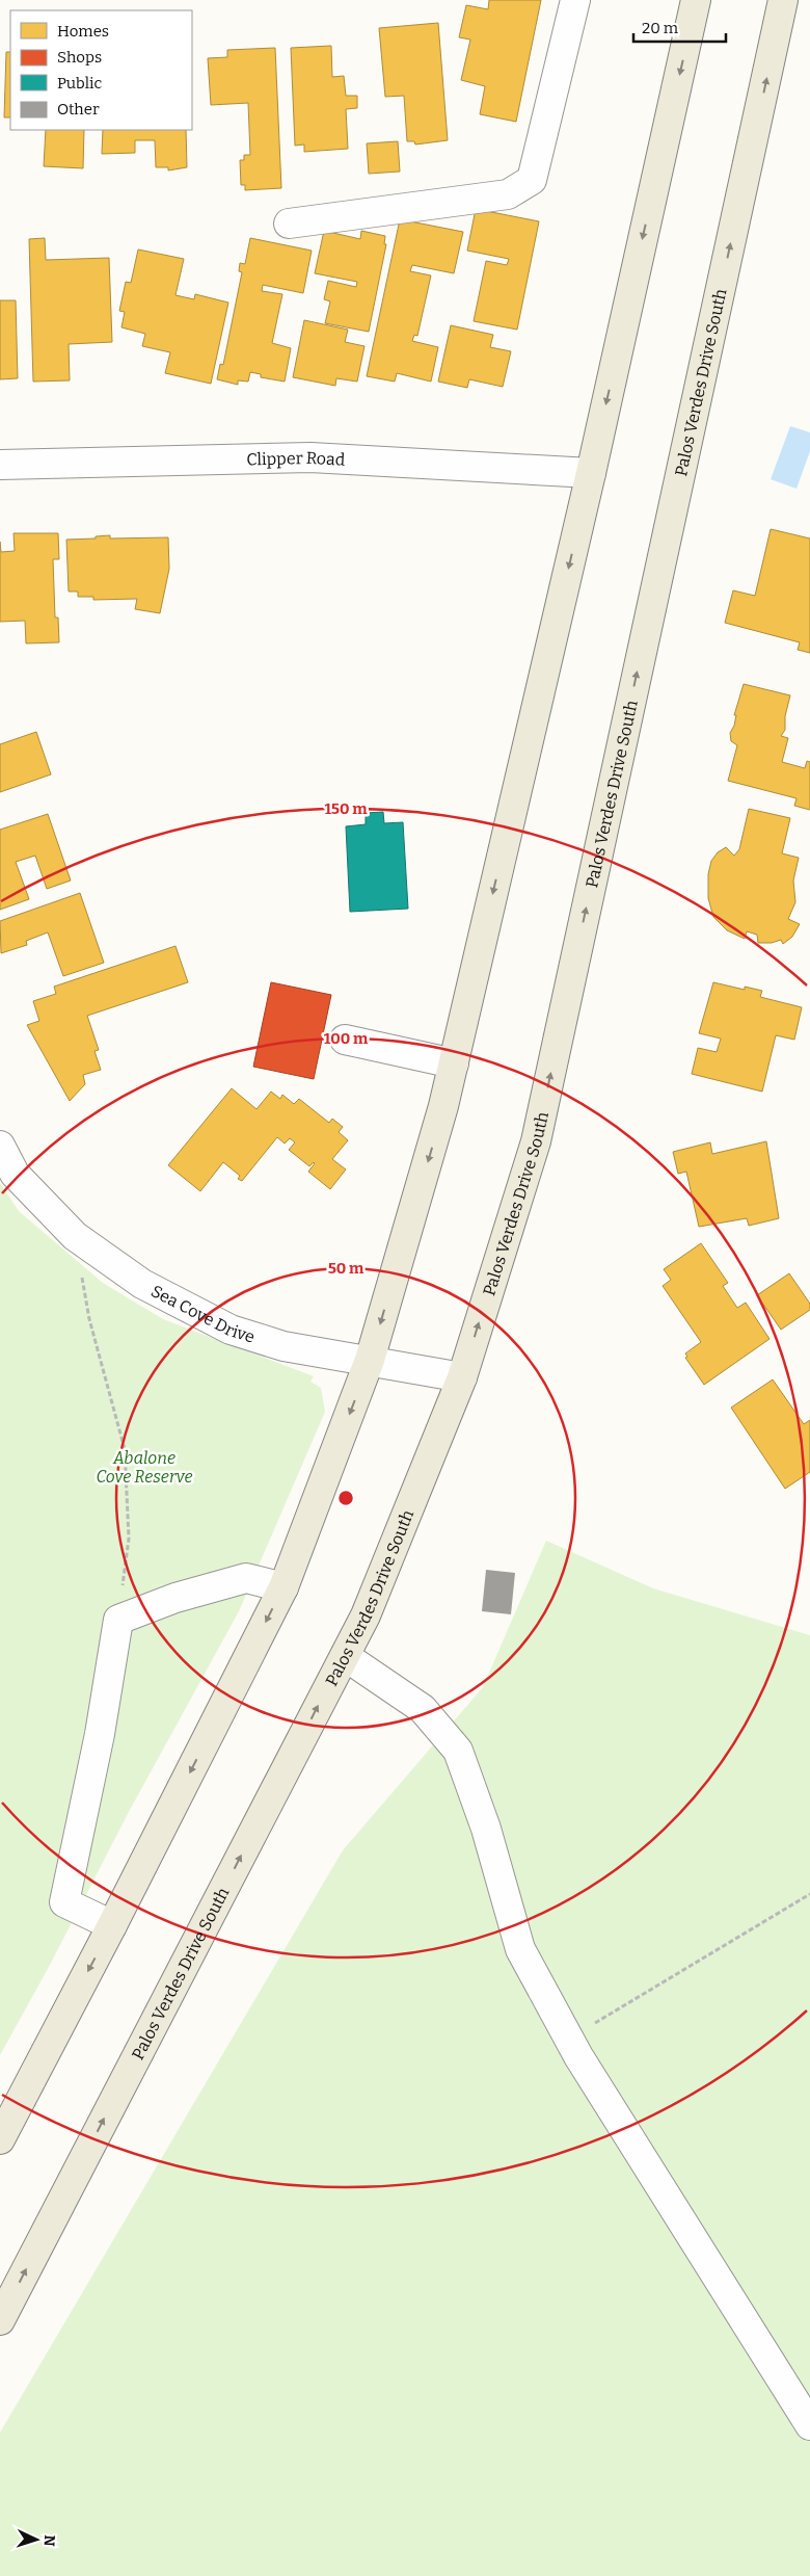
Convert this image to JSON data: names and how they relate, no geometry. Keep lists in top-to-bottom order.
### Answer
{
  "streets": {
    "main road": ["Palos Verdes Drive South"],
    "street": ["Clipper Road", "Sea Cove Drive"]
  },
  "crossings": [
    ["Palos Verdes Drive South", "Sea Cove Drive"]
  ],
  "parks": ["Abalone Cove Reserve"],
  "legend": [
    "Homes",
    "Shops",
    "Public",
    "Other"
  ],
  "scale_bar": "20 m",
  "north": "right",
  "rings": ["150 m", "100 m", "50 m"]
}
